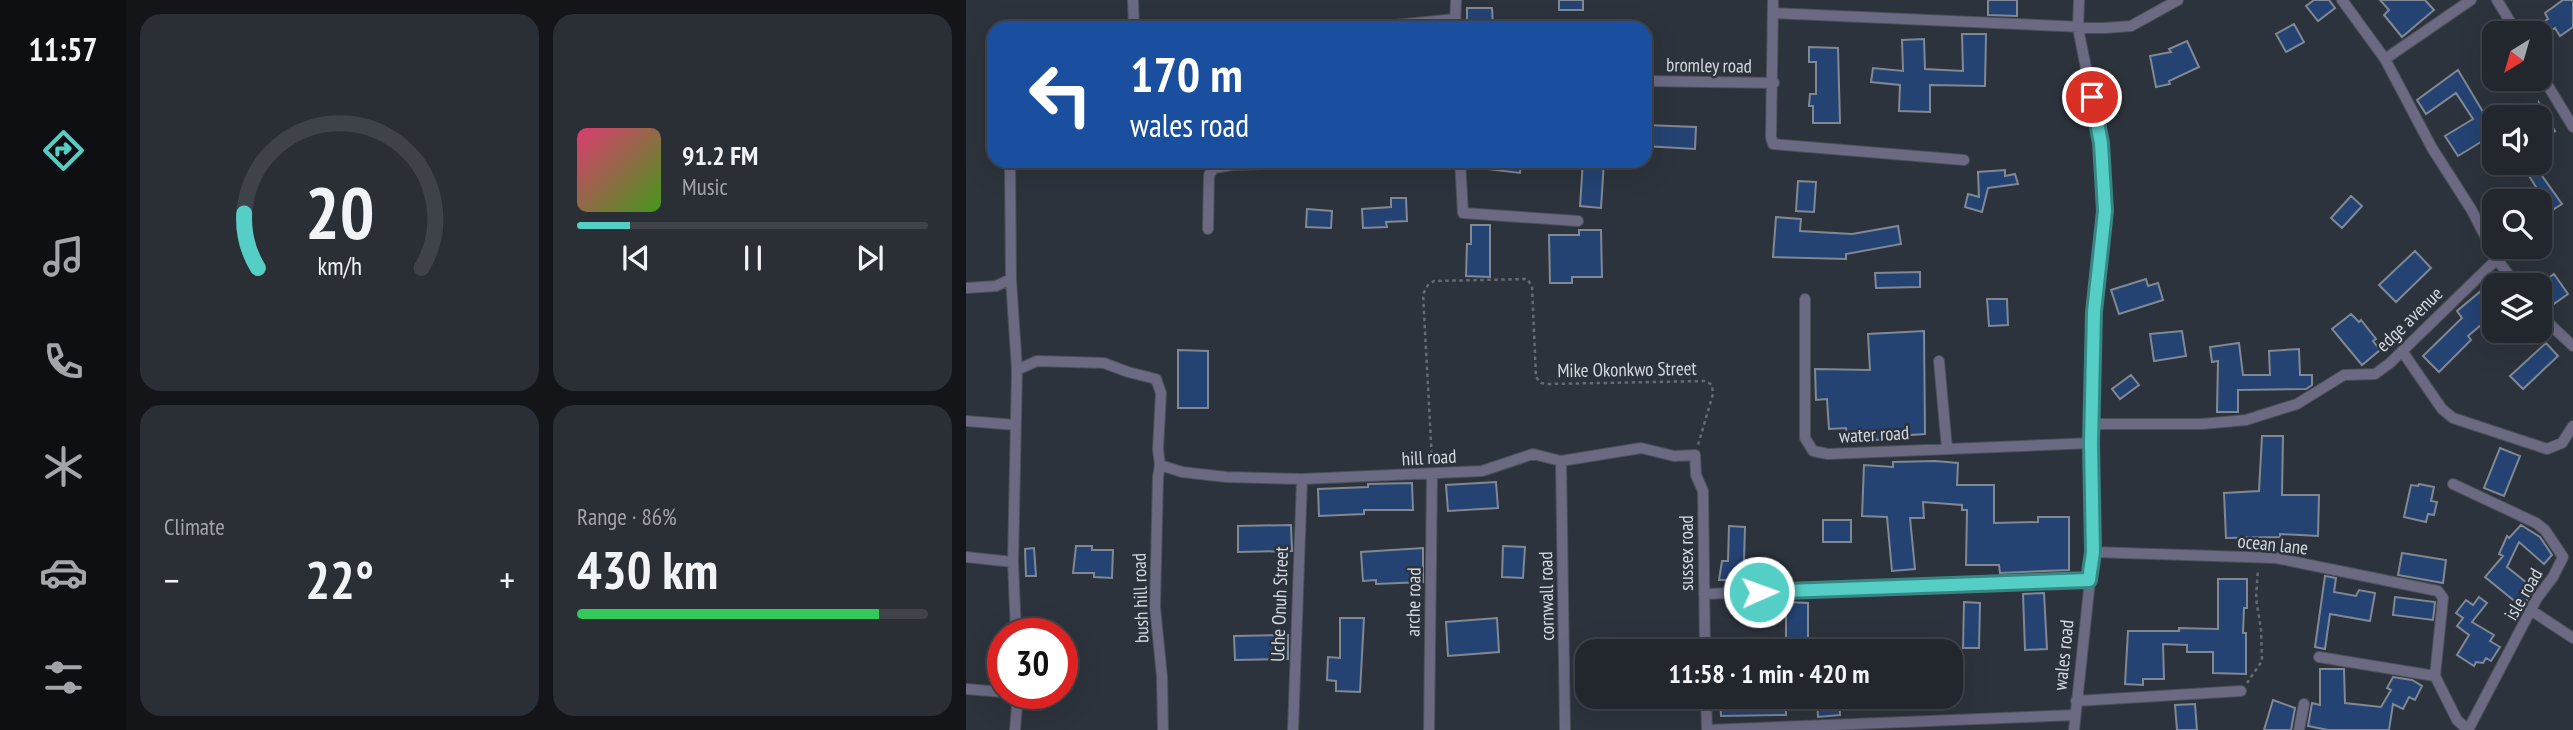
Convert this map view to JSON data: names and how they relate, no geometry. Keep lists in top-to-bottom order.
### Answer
{
  "streets": {
    "street": [
      "bromley road",
      "edge avenue",
      "water road",
      "hill road",
      "ocean lane",
      "sussex road",
      "isle road",
      "cornwall road",
      "bush hill road",
      "arche road",
      "Uche Onuh Street",
      "wales road"
    ],
    "path": ["Mike Okonkwo Street"]
  },
  "crossings": [
    ["edge avenue", "wales road"],
    ["Mike Okonkwo Street", "hill road"],
    ["Mike Okonkwo Street", "sussex road"],
    ["Mike Okonkwo Street", "arche road"],
    ["water road", "wales road"],
    ["hill road", "sussex road"],
    ["hill road", "cornwall road"],
    ["hill road", "bush hill road"],
    ["hill road", "arche road"],
    ["hill road", "Uche Onuh Street"],
    ["ocean lane", "wales road"]
  ],
  "north": "bottom left",
  "page": {
    "tabs": "11:57",
    "turn": ["170 m", "wales road"],
    "song": ["91.2 FM", "Music"],
    "tile": [
      "Climate",
      ["Range · 86%", "430 km"]
    ],
    "heat": ["−", "22°", "+"],
    "limit": "30",
    "trip": "11:58 · 1 min · 420 m",
    "gauge": ["20", "km/h"]
  }
}
